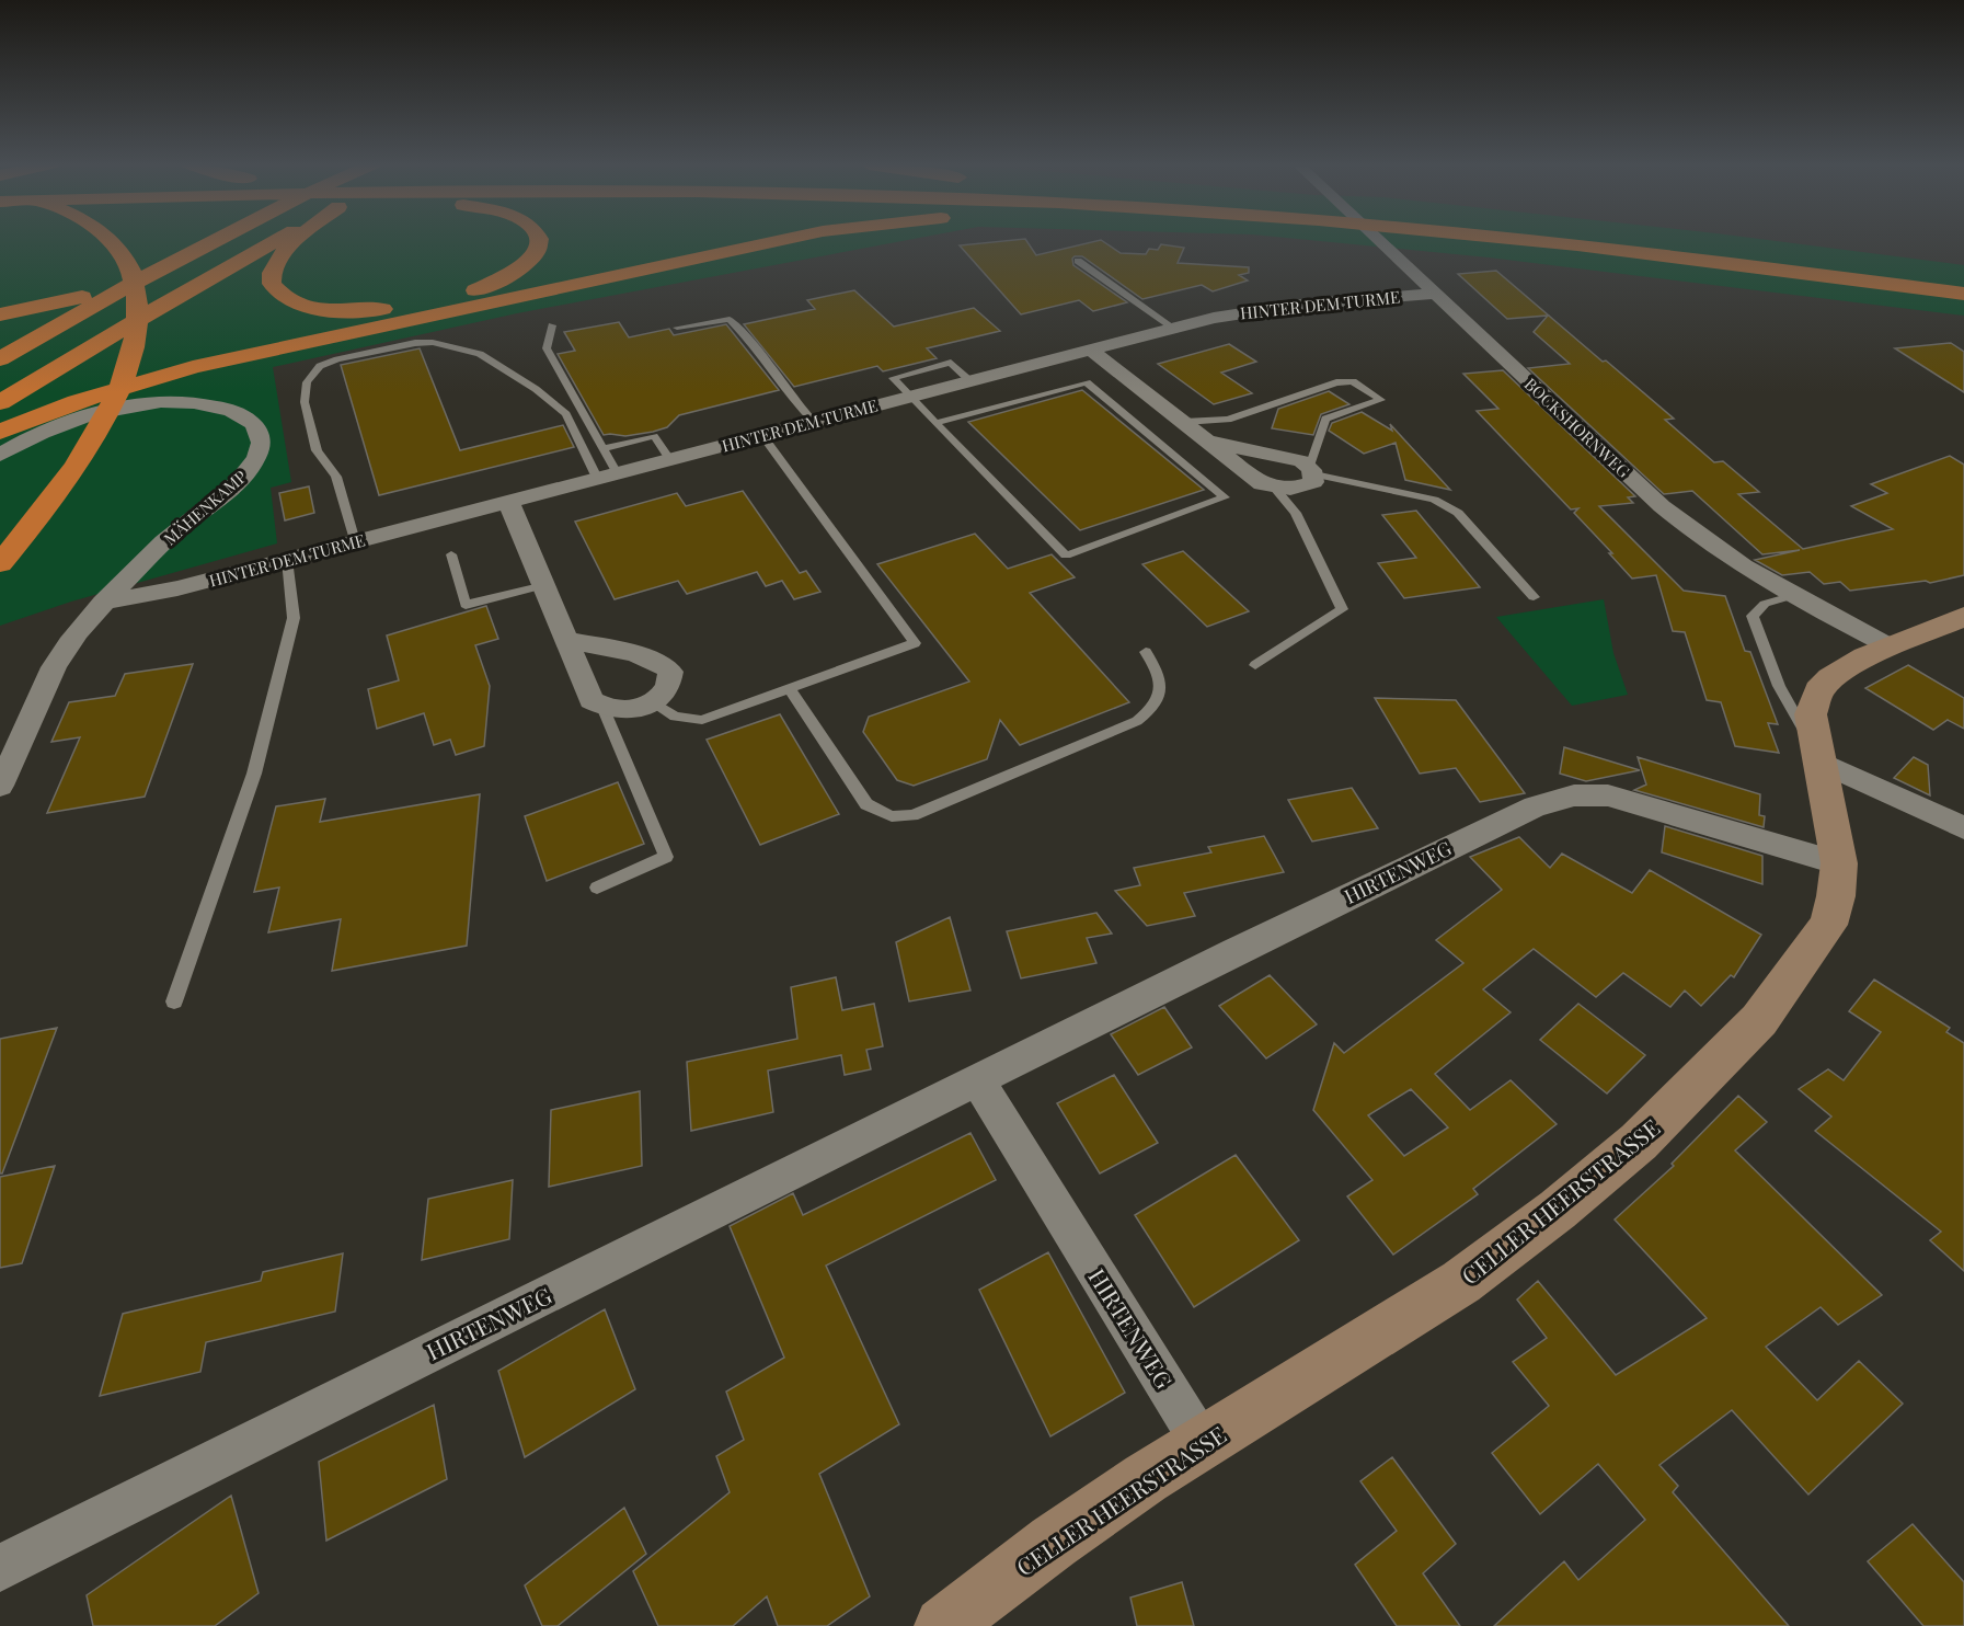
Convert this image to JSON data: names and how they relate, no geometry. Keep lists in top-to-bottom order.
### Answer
{
  "streets": {
    "main road": ["CELLER HEERSTRASSE"],
    "street": [
      "HINTER DEM TURME",
      "BOCKSHORNWEG",
      "MÄHENKAMP",
      "HIRTENWEG"
    ]
  },
  "crossings": [
    ["HINTER DEM TURME", "BOCKSHORNWEG"],
    ["HINTER DEM TURME", "MÄHENKAMP"],
    ["BOCKSHORNWEG", "CELLER HEERSTRASSE"],
    ["HIRTENWEG", "CELLER HEERSTRASSE"]
  ]
}
